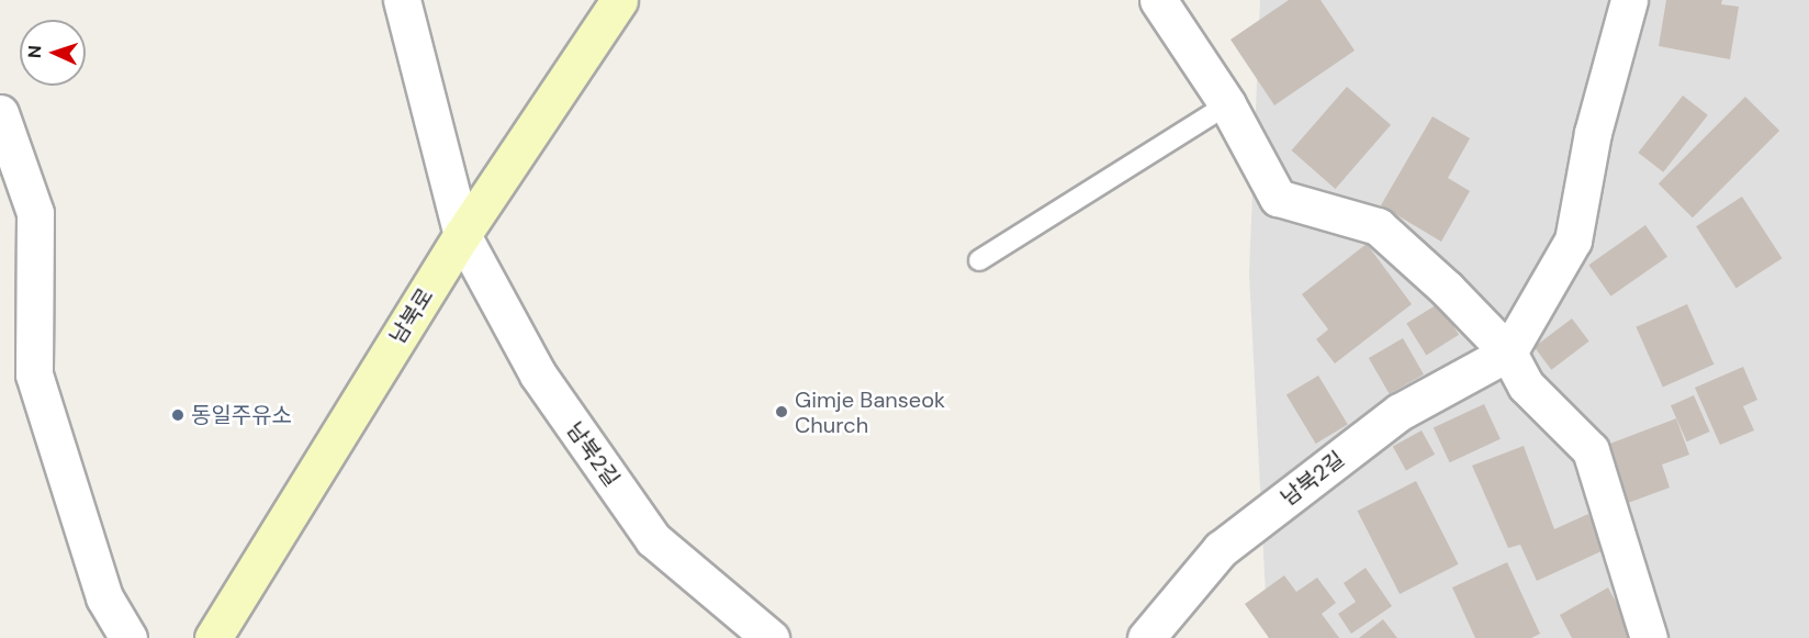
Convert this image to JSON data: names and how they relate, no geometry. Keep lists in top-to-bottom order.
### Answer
{
  "streets": {
    "main road": ["남북로"],
    "street": ["남북2길"]
  },
  "crossings": [
    ["남북로", "남북2길"]
  ],
  "places": ["Gimje Banseok Church", "동일주유소"],
  "north": "left"
}
